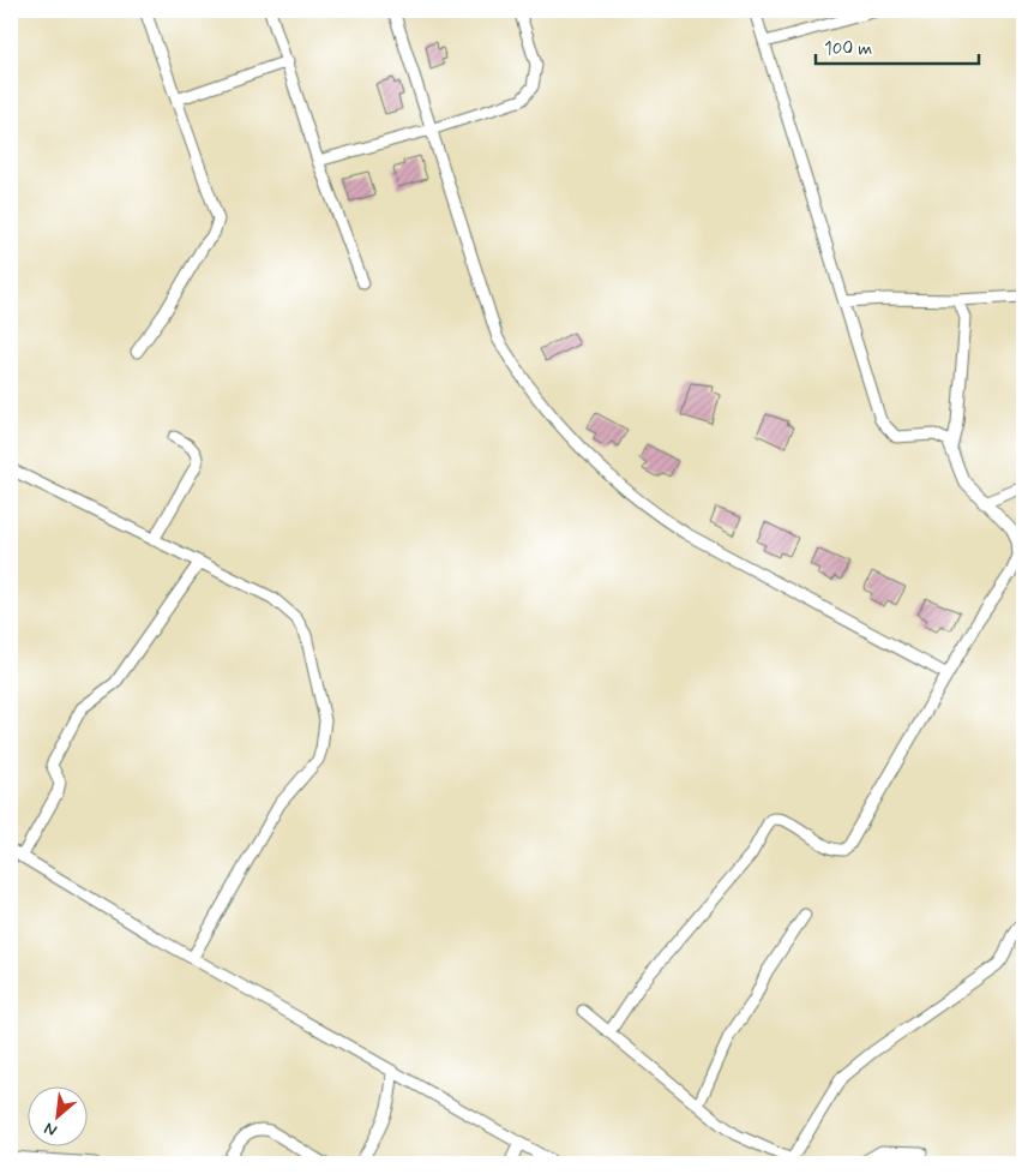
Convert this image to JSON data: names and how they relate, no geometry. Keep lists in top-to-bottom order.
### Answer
{
  "scale_bar": "100 m",
  "north": "bottom left"
}
